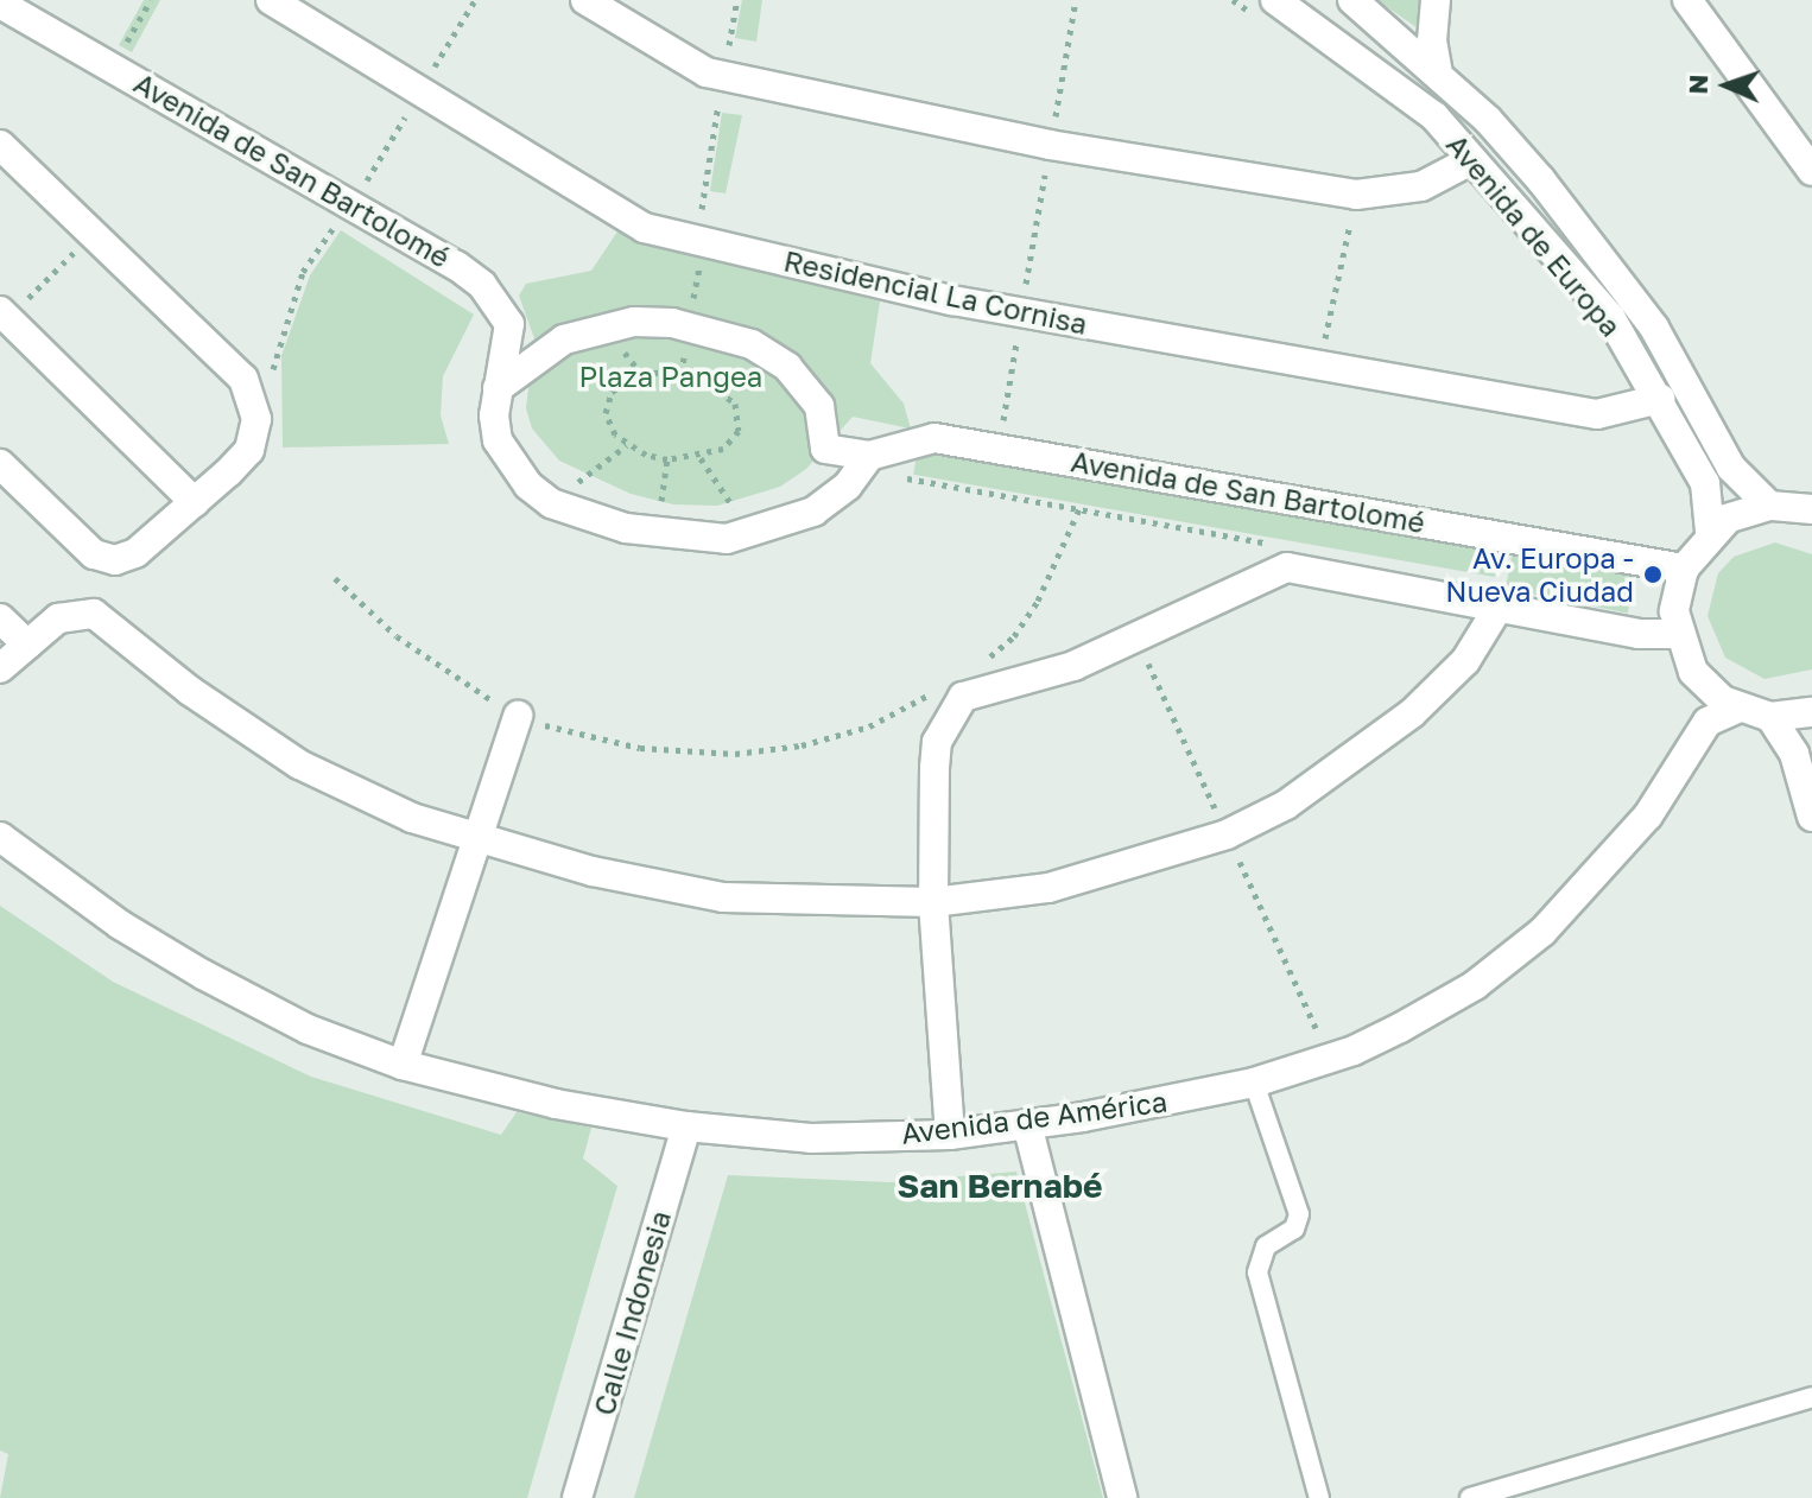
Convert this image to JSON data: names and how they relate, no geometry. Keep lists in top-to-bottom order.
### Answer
{
  "streets": {
    "street": [
      "Avenida de San Bartolomé",
      "Avenida de Europa",
      "Residencial La Cornisa",
      "Avenida de América",
      "Calle Indonesia"
    ]
  },
  "crossings": [
    ["Avenida de Europa", "Residencial La Cornisa"],
    ["Avenida de América", "Calle Indonesia"]
  ],
  "districts": ["San Bernabé"],
  "parks": ["Plaza Pangea"],
  "places": ["Av. Europa - Nueva Ciudad"],
  "north": "left"
}
